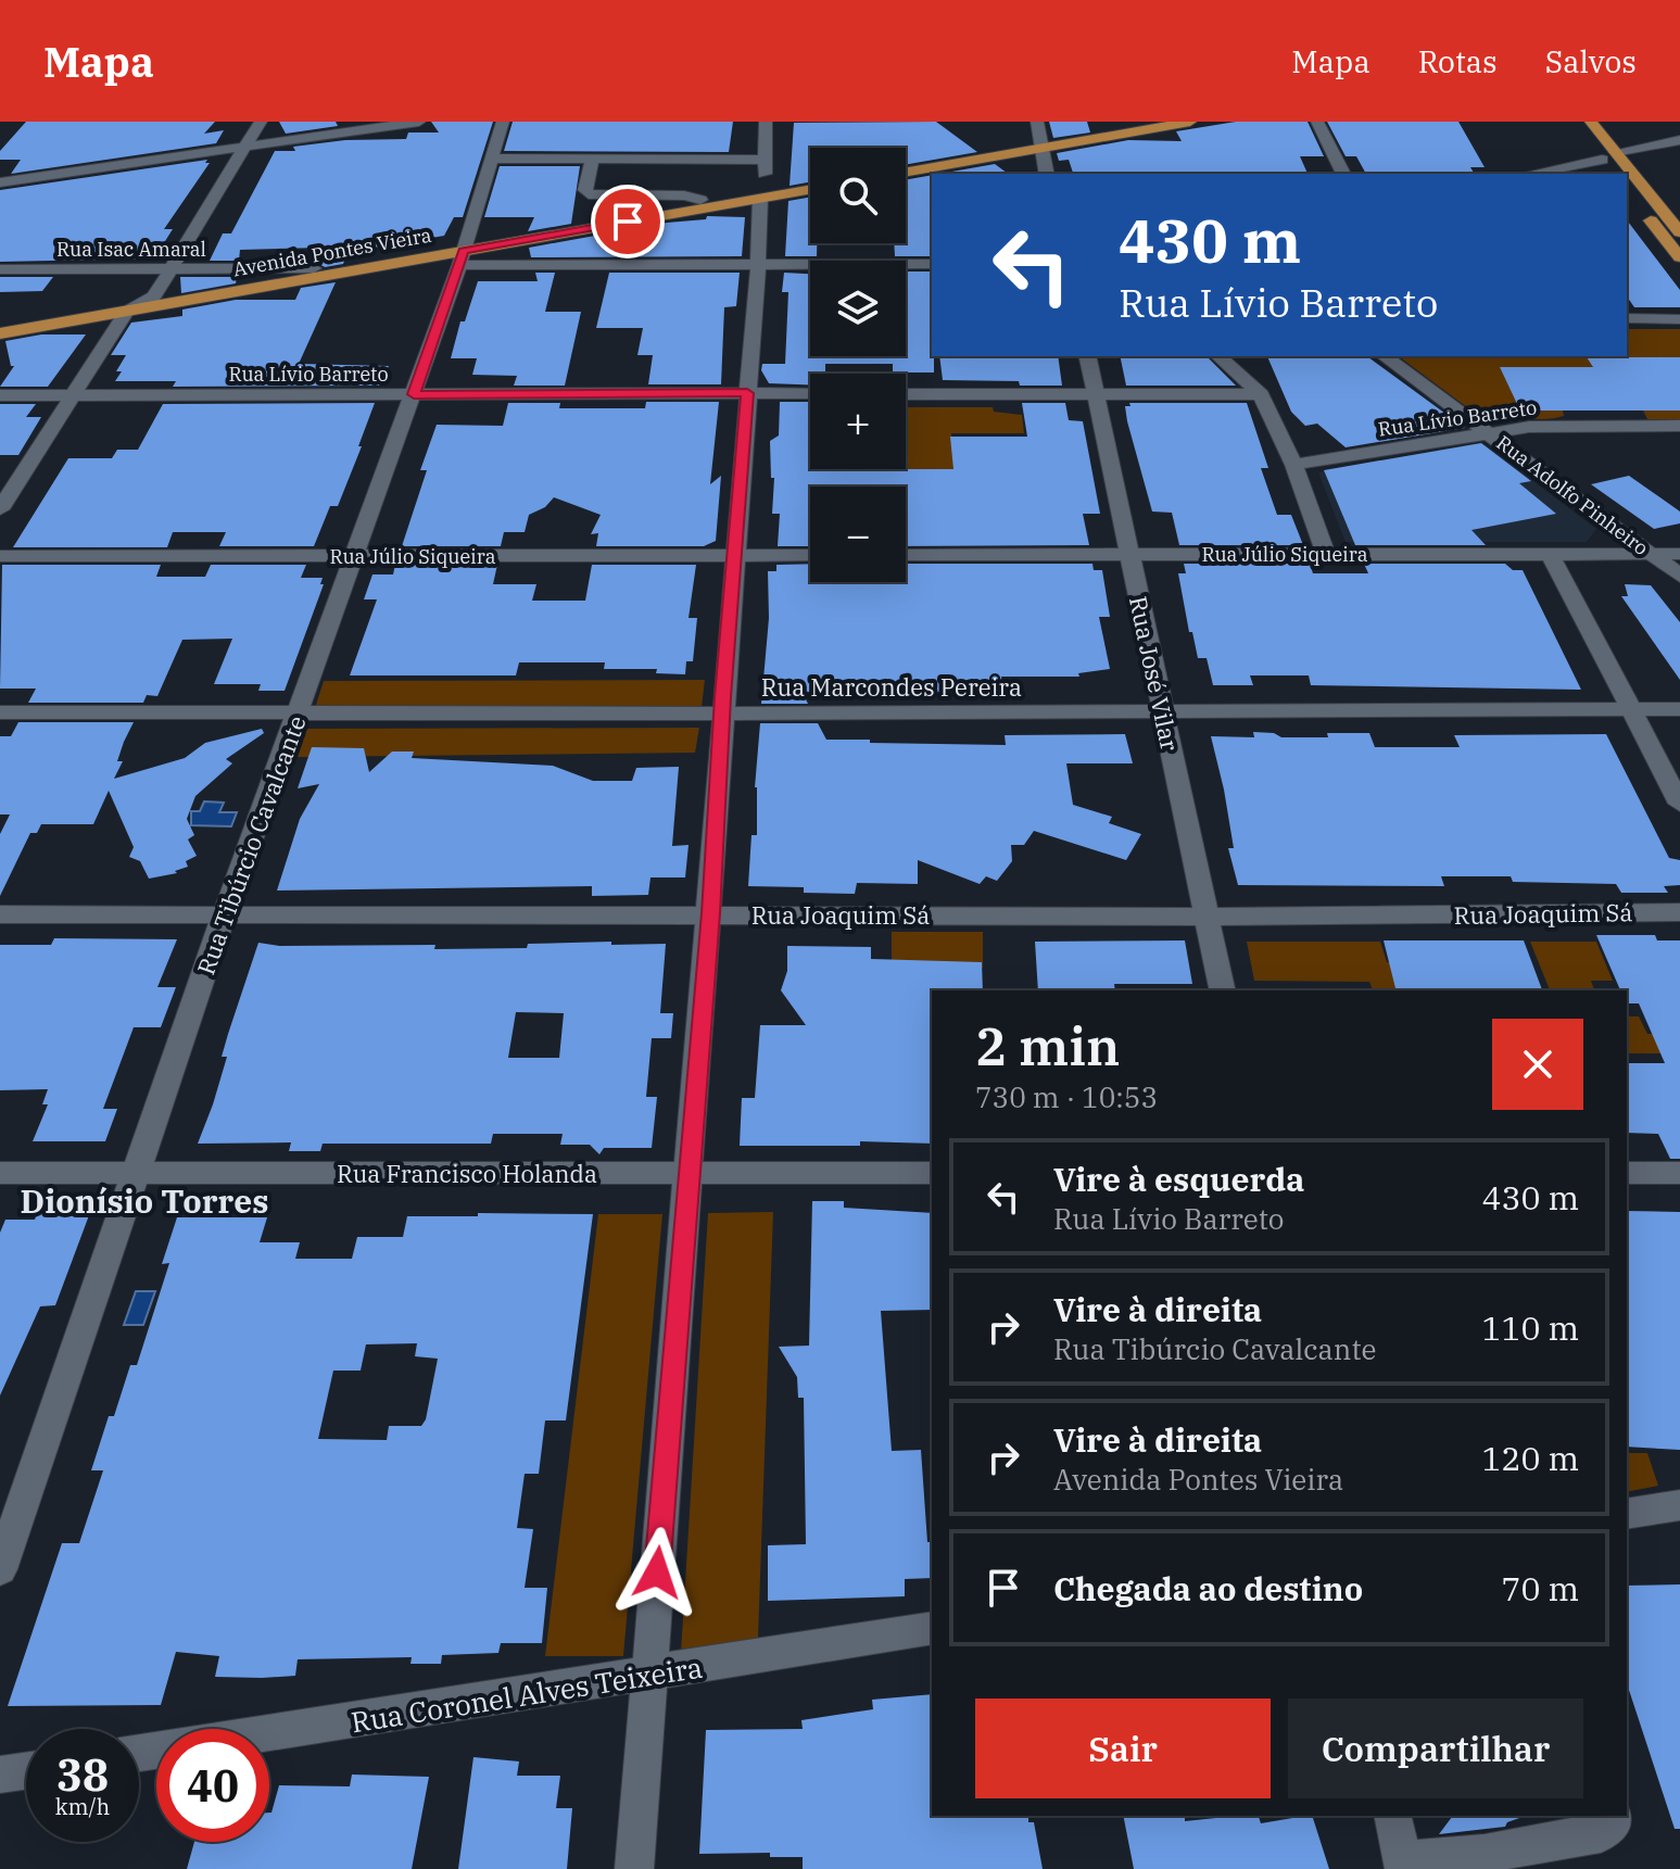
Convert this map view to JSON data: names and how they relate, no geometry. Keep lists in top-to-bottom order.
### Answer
{
  "streets": {
    "main road": ["Avenida Pontes Vieira"],
    "street": [
      "Rua Isac Amaral",
      "Rua Lívio Barreto",
      "Rua Adolfo Pinheiro",
      "Rua Júlio Siqueira",
      "Rua José Vilar",
      "Rua Marcondes Pereira",
      "Rua Tibúrcio Cavalcante",
      "Rua Joaquim Sá",
      "Rua Francisco Holanda",
      "Rua Coronel Alves Teixeira"
    ]
  },
  "crossings": [
    ["Rua Isac Amaral", "Avenida Pontes Vieira"],
    ["Avenida Pontes Vieira", "Rua Tibúrcio Cavalcante"],
    ["Rua Lívio Barreto", "Rua Adolfo Pinheiro"],
    ["Rua Lívio Barreto", "Rua Tibúrcio Cavalcante"],
    ["Rua Adolfo Pinheiro", "Rua Júlio Siqueira"],
    ["Rua Júlio Siqueira", "Rua José Vilar"],
    ["Rua Júlio Siqueira", "Rua Tibúrcio Cavalcante"],
    ["Rua José Vilar", "Rua Marcondes Pereira"],
    ["Rua José Vilar", "Rua Joaquim Sá"],
    ["Rua Marcondes Pereira", "Rua Tibúrcio Cavalcante"],
    ["Rua Tibúrcio Cavalcante", "Rua Joaquim Sá"],
    ["Rua Tibúrcio Cavalcante", "Rua Francisco Holanda"]
  ],
  "districts": ["Dionísio Torres"],
  "page": {
    "header": "Mapa",
    "nav": ["Mapa", "Rotas", "Salvos"],
    "map_buttons": ["+", "−"],
    "turn": ["430 m", "Rua Lívio Barreto"],
    "heading": ["2 min", "730 m · 10:53"],
    "list": [
      {
        "name": "Vire à esquerda",
        "note": "Rua Lívio Barreto",
        "value": "430 m"
      },
      {
        "name": "Vire à direita",
        "note": "Rua Tibúrcio Cavalcante",
        "value": "110 m"
      },
      {
        "name": "Vire à direita",
        "note": "Avenida Pontes Vieira",
        "value": "120 m"
      },
      {
        "name": "Chegada ao destino",
        "value": "70 m"
      }
    ],
    "buttons": ["Sair", "Compartilhar"],
    "speed": "38 km/h",
    "limit": "40"
  }
}
